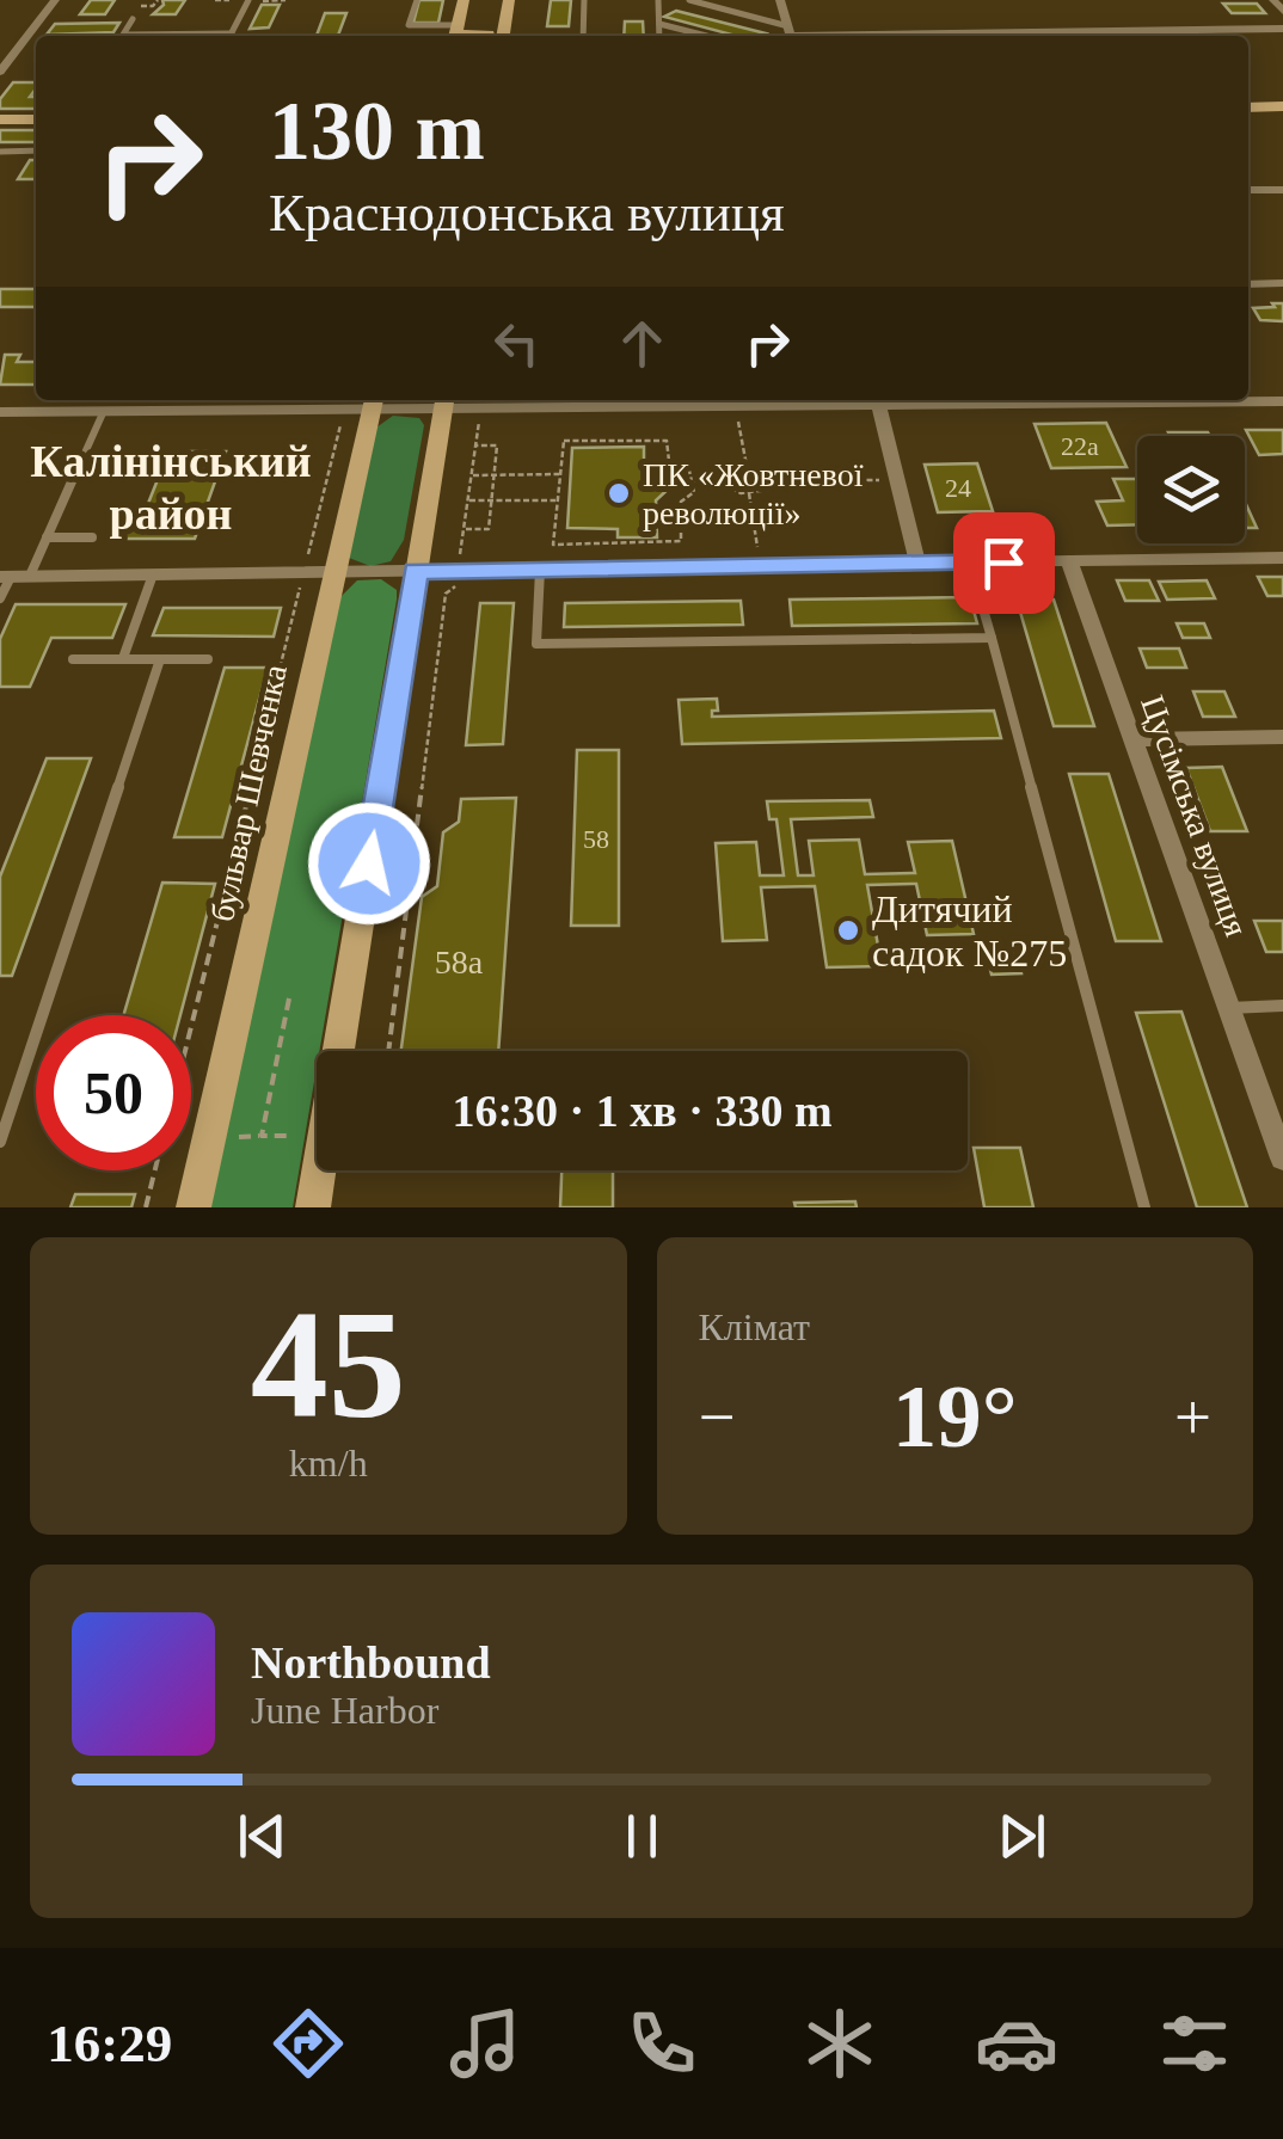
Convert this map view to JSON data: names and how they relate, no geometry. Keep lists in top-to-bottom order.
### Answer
{
  "streets": {
    "main road": ["бульвар Шевченка"],
    "street": ["Цусімська вулиця"]
  },
  "districts": ["Калінінський район"],
  "places": ["ПК «Жовтневої революції»", "Дитячий садок №275"],
  "house_numbers": [
    "22а",
    "24",
    "58",
    "58а"
  ],
  "page": {
    "turn": ["130 m", "Краснодонська вулиця"],
    "limit": "50",
    "trip": "16:30 · 1 хв · 330 m",
    "tile": [
      ["45", "km/h"],
      "Клімат"
    ],
    "heat": ["−", "19°", "+"],
    "song": ["Northbound", "June Harbor"],
    "tabs": "16:29"
  }
}
